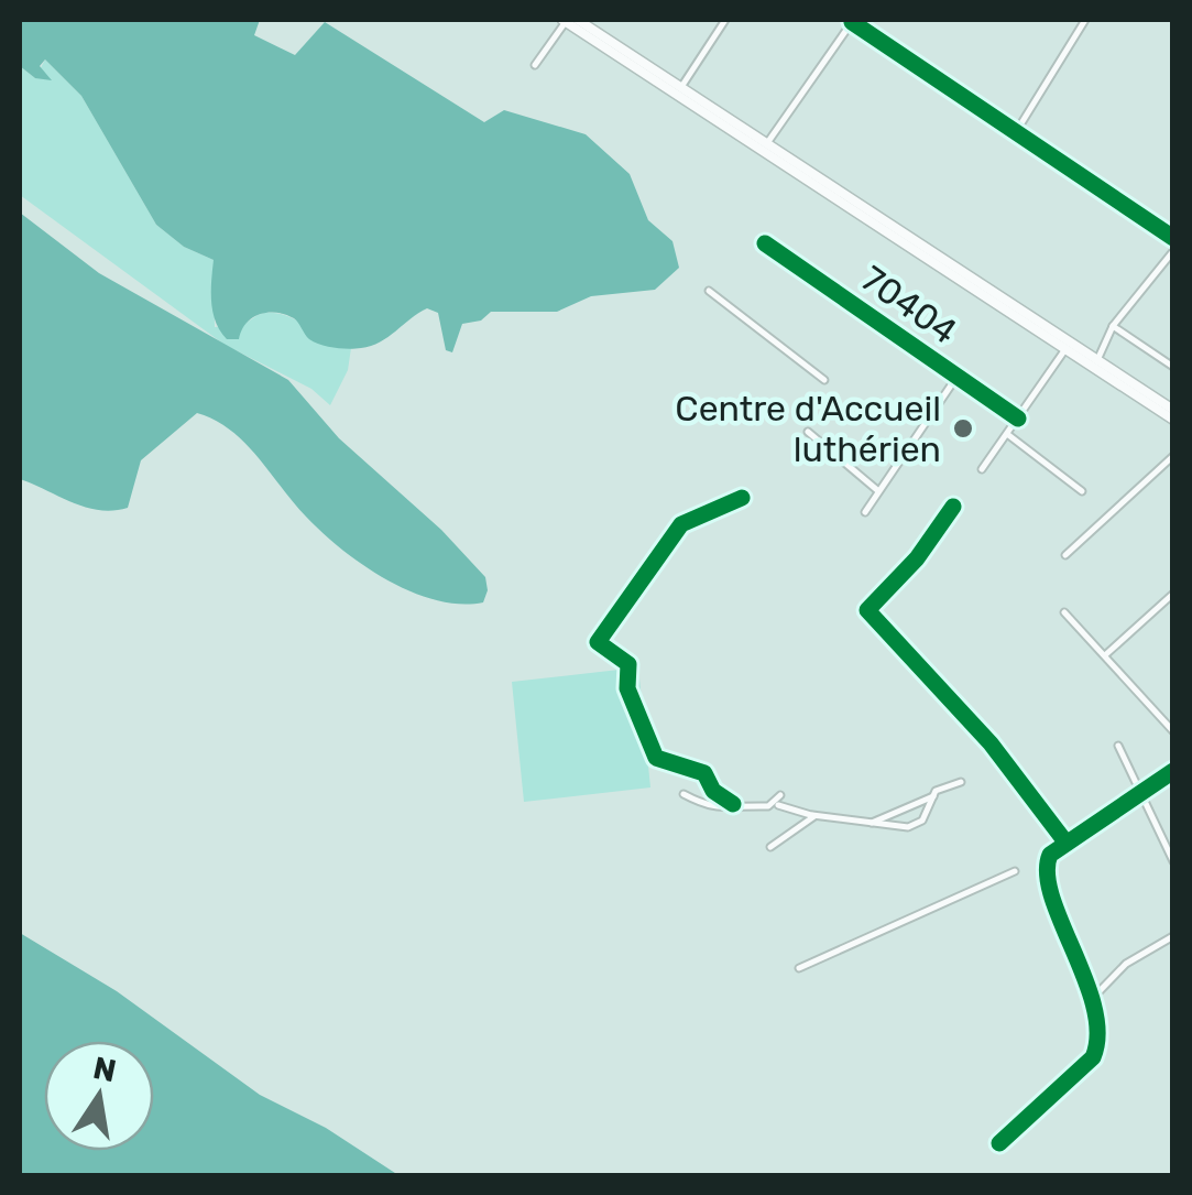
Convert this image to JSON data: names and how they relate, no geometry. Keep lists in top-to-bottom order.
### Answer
{
  "streets": {
    "street": ["70404"]
  },
  "places": ["Centre d'Accueil luthérien"],
  "north": "top"
}
